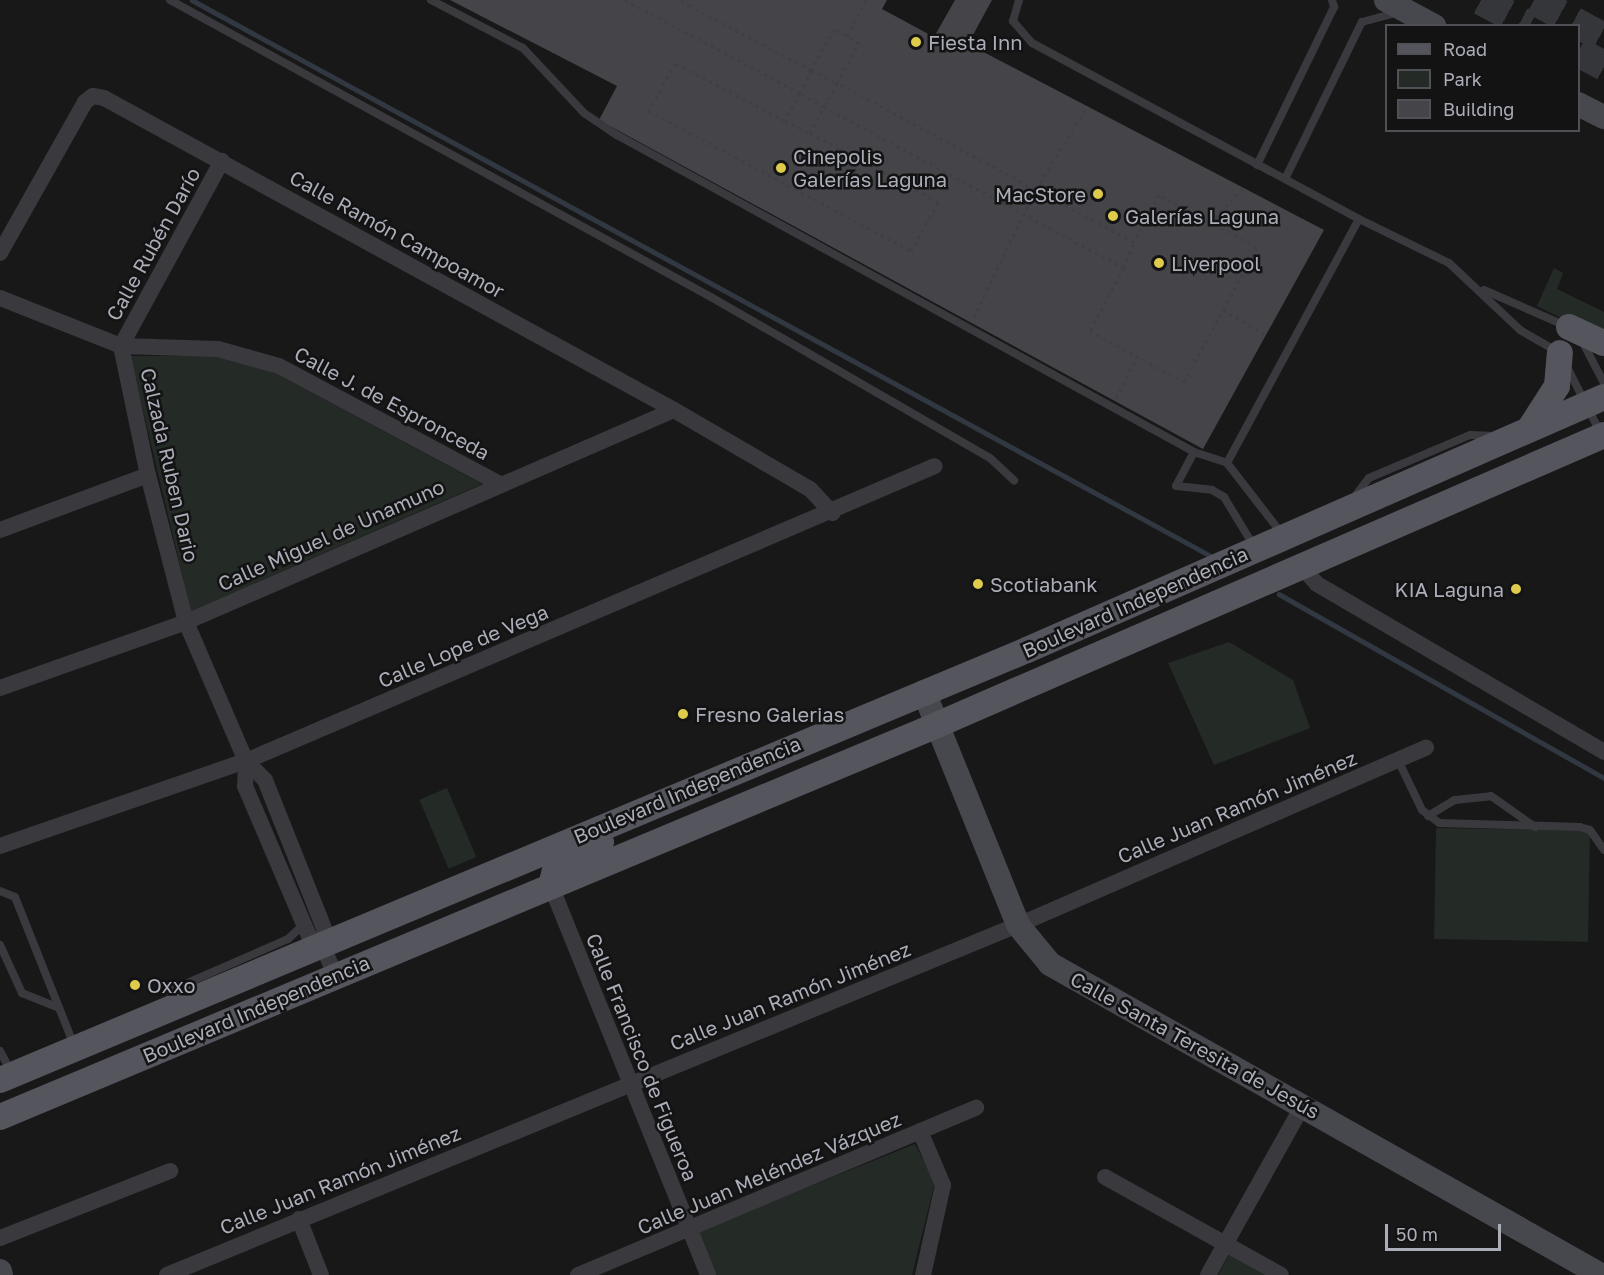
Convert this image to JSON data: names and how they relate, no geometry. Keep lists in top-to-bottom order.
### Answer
{
  "streets": {
    "main road": ["Boulevard Independencia"],
    "street": [
      "Calle Ramón Campoamor",
      "Calle Rubén Darío",
      "Calle J. de Espronceda",
      "Calzada Ruben Dario",
      "Calle Miguel de Unamuno",
      "Calle Lope de Vega",
      "Calle Juan Ramón Jiménez",
      "Calle Santa Teresita de Jesús",
      "Calle Francisco de Figueroa",
      "Calle Juan Meléndez Vázquez"
    ]
  },
  "crossings": [
    ["Calle Ramón Campoamor", "Calle Rubén Darío"],
    ["Calle Ramón Campoamor", "Calle Miguel de Unamuno"],
    ["Calle Ramón Campoamor", "Calle Lope de Vega"],
    ["Calle Rubén Darío", "Calle J. de Espronceda"],
    ["Calle Rubén Darío", "Calzada Ruben Dario"],
    ["Calle J. de Espronceda", "Calzada Ruben Dario"],
    ["Calle J. de Espronceda", "Calle Miguel de Unamuno"],
    ["Calzada Ruben Dario", "Calle Miguel de Unamuno"],
    ["Calzada Ruben Dario", "Boulevard Independencia"],
    ["Calzada Ruben Dario", "Calle Lope de Vega"],
    ["Boulevard Independencia", "Calle Santa Teresita de Jesús"],
    ["Boulevard Independencia", "Calle Francisco de Figueroa"],
    ["Calle Juan Ramón Jiménez", "Calle Santa Teresita de Jesús"],
    ["Calle Juan Ramón Jiménez", "Calle Francisco de Figueroa"],
    ["Calle Francisco de Figueroa", "Calle Juan Meléndez Vázquez"]
  ],
  "places": [
    "Fiesta Inn",
    "Cinepolis Galerías Laguna",
    "MacStore",
    "Galerías Laguna",
    "Liverpool",
    "Scotiabank",
    "KIA Laguna",
    "Fresno Galerias",
    "Oxxo"
  ],
  "legend": ["Road", "Park", "Building"],
  "scale_bar": "50 m"
}
